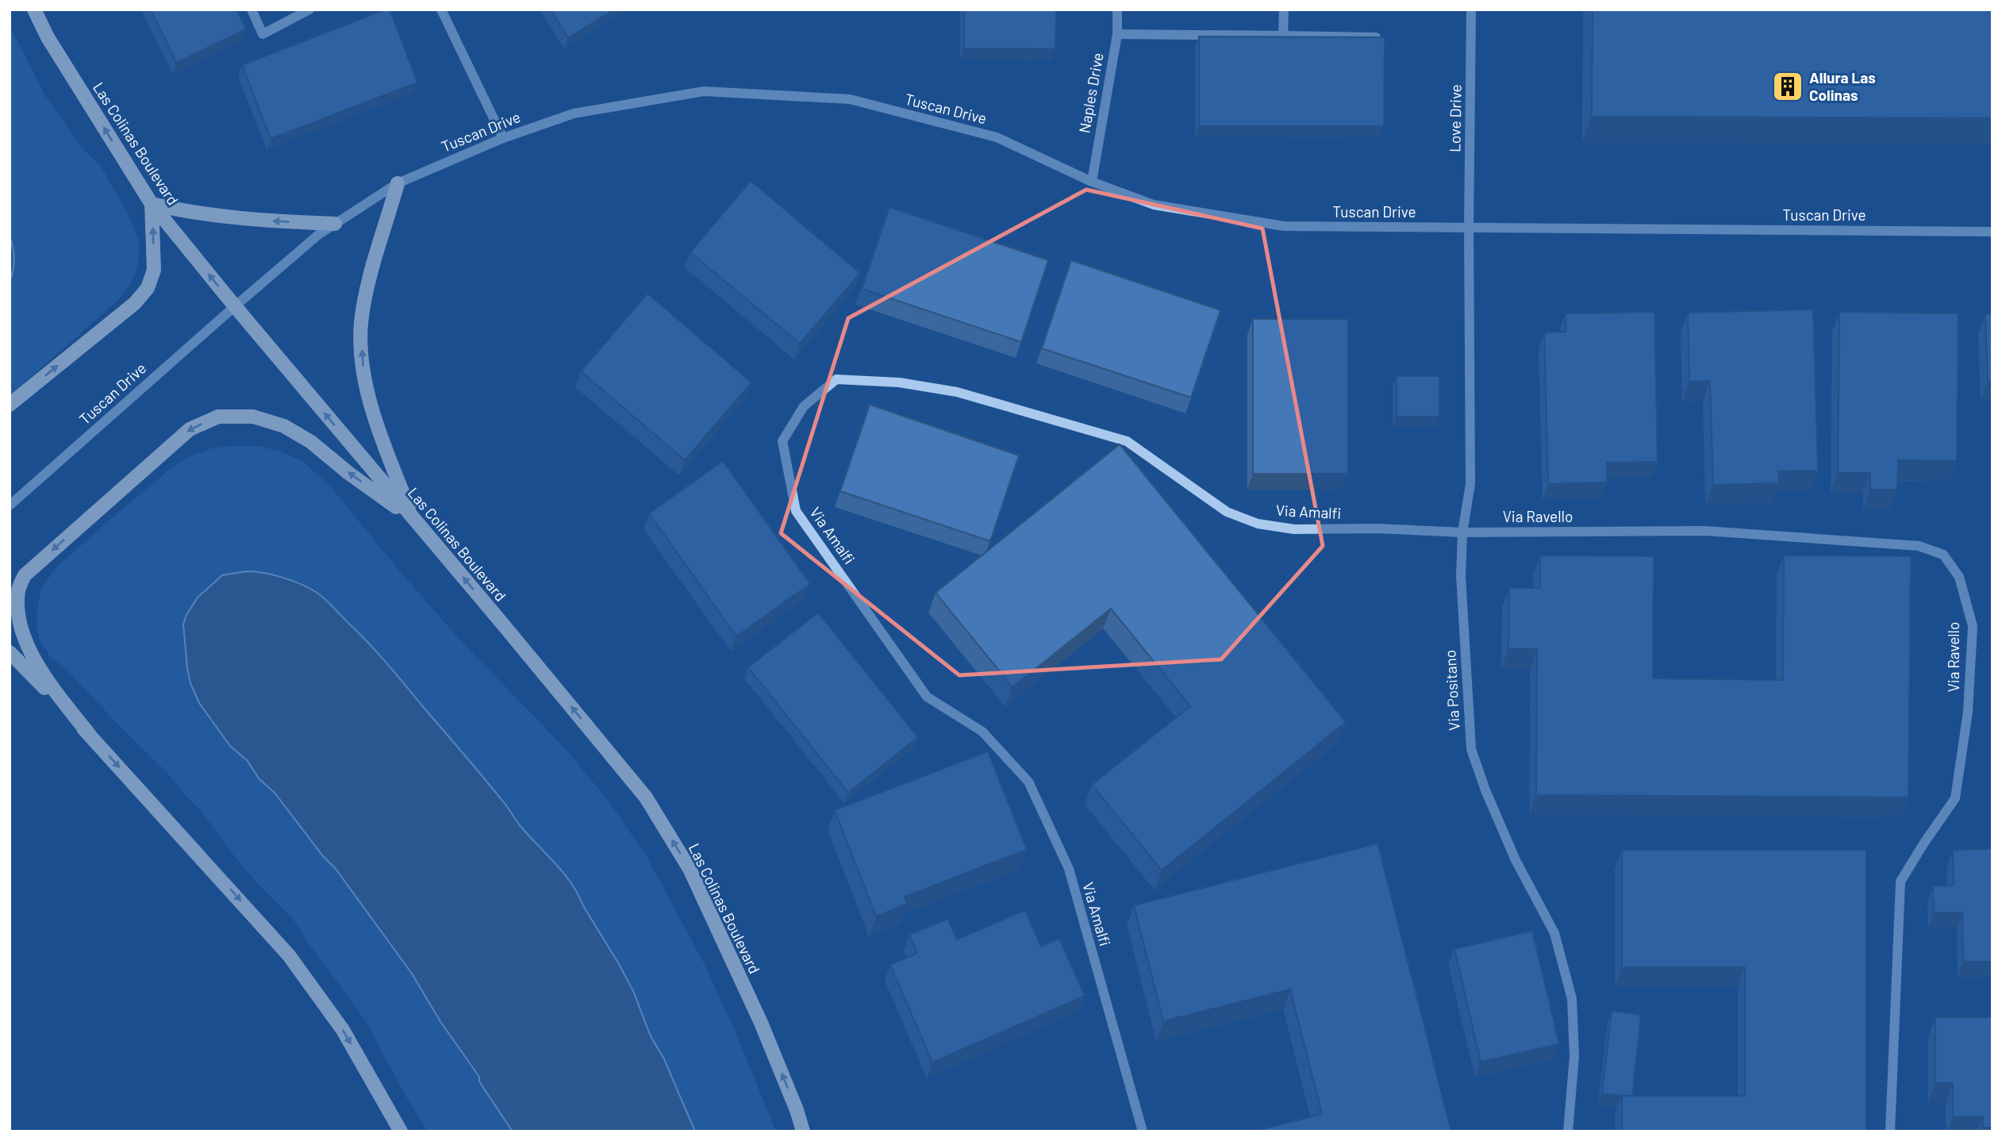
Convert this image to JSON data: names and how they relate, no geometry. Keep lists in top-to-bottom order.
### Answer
{
  "streets": {
    "main road": ["Las Colinas Boulevard"],
    "street": [
      "Naples Drive",
      "Tuscan Drive",
      "Love Drive",
      "Via Amalfi",
      "Via Ravello",
      "Via Positano"
    ]
  },
  "crossings": [
    ["Naples Drive", "Tuscan Drive"],
    ["Tuscan Drive", "Love Drive"],
    ["Tuscan Drive", "Las Colinas Boulevard"],
    ["Tuscan Drive", "Via Positano"],
    ["Love Drive", "Via Positano"],
    ["Via Amalfi", "Via Ravello"],
    ["Via Amalfi", "Via Positano"],
    ["Via Ravello", "Via Positano"]
  ],
  "one_way": ["Las Colinas Boulevard"],
  "places": {
    "building": ["Allura Las Colinas"]
  }
}
